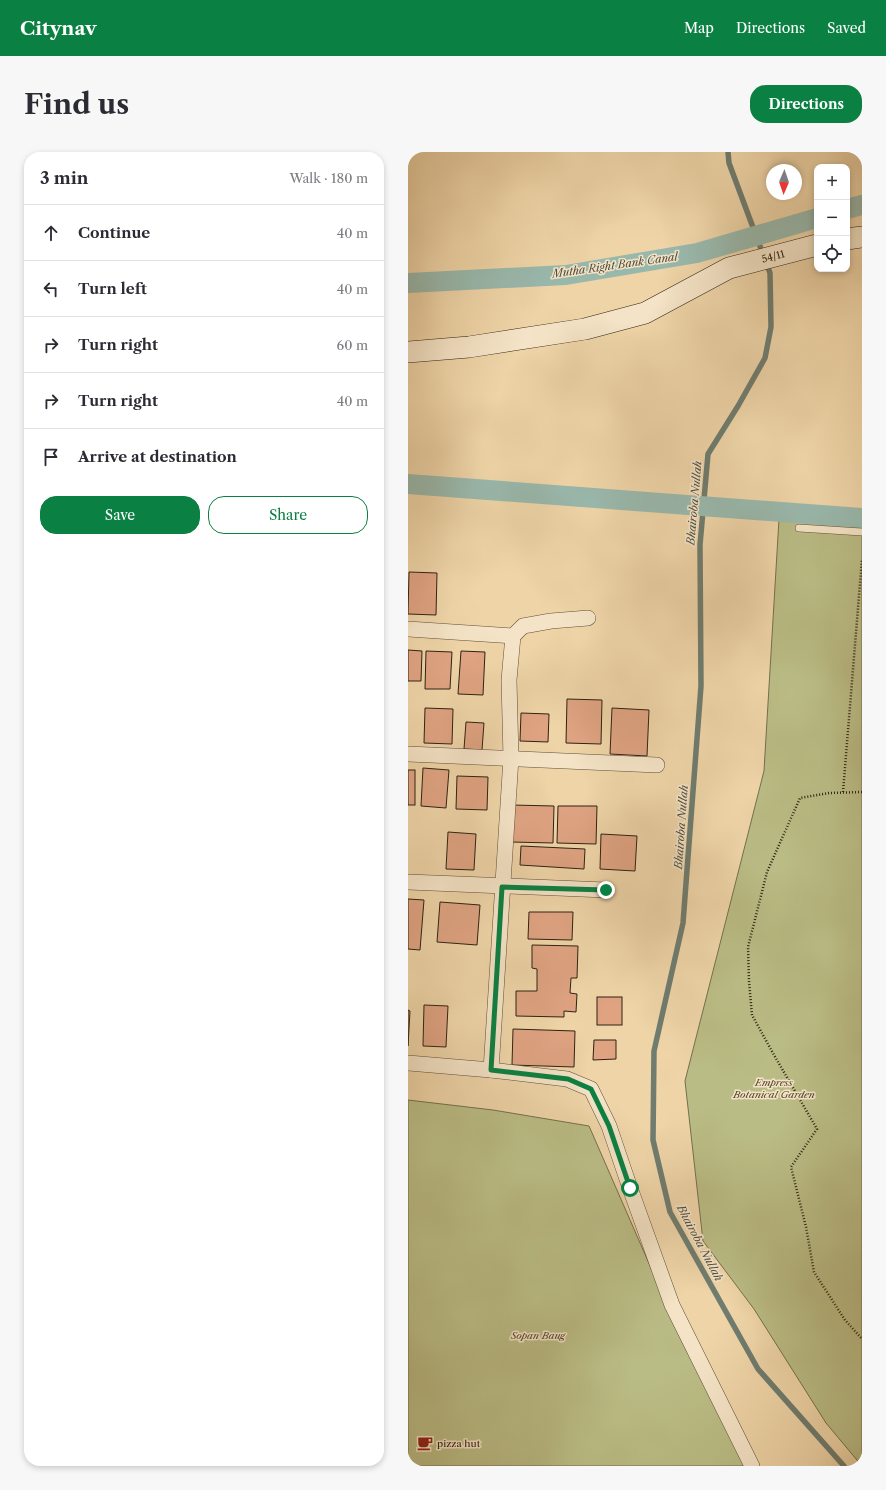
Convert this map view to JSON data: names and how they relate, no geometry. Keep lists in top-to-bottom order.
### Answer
{
  "streets": {
    "street": ["54/11"]
  },
  "water": ["Mutha Right Bank Canal", "Bhairoba Nullah"],
  "parks": ["Empress Botanical Garden", "Sopan Baug"],
  "places": {
    "cafe": ["pizza hut"]
  },
  "north": "bottom",
  "page": {
    "header": "Citynav",
    "nav": ["Map", "Directions", "Saved"],
    "buttons": [
      "Directions",
      ["Save", "Share"]
    ],
    "title": "Find us",
    "heading": ["3 min", "Walk · 180 m"],
    "map_buttons": ["+", "−"],
    "list": [
      ["Continue", "40 m"],
      ["Turn left", "40 m"],
      ["Turn right", "60 m"],
      ["Turn right", "40 m"],
      "Arrive at destination"
    ]
  }
}
